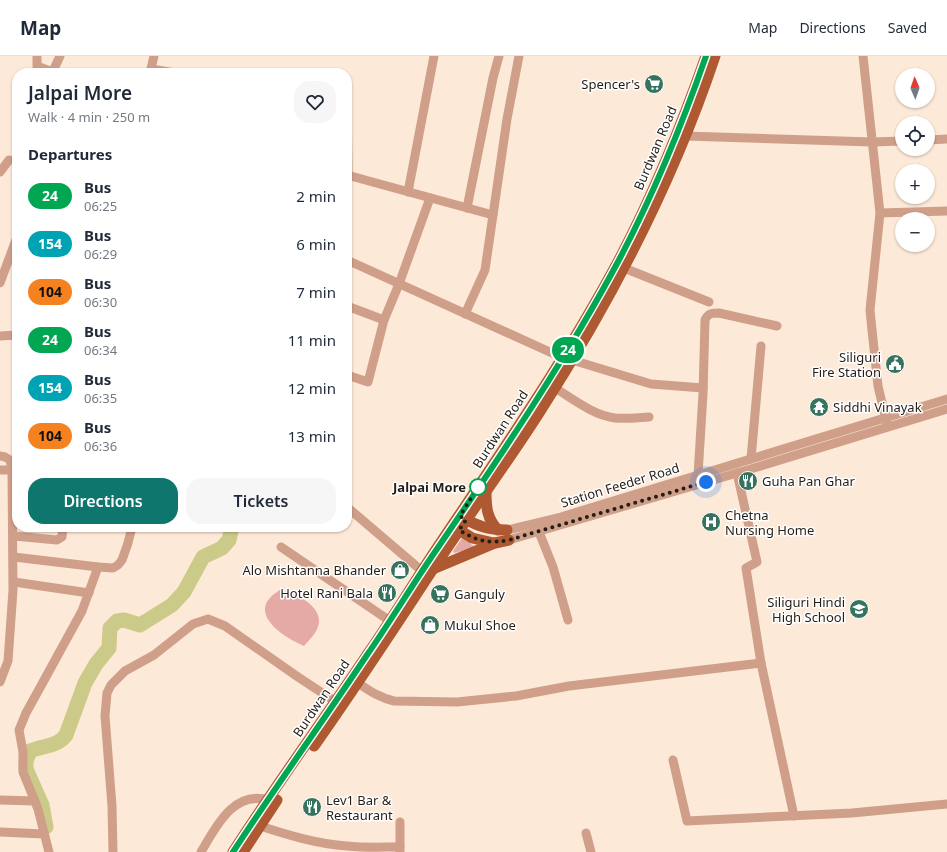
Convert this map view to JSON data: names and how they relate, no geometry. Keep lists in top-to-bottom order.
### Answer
{
  "streets": {
    "main road": ["Burdwan Road"],
    "street": ["Station Feeder Road"]
  },
  "places": {
    "supermarket": ["Spencer's", "Ganguly"],
    "public building": ["Siliguri Fire Station"],
    "temple": ["Siddhi Vinayak"],
    "restaurant": ["Guha Pan Ghar", "Hotel Rani Bala", "Lev1 Bar & Restaurant"],
    "other": ["Jalpai More"],
    "hospital": ["Chetna Nursing Home"],
    "shop": ["Alo Mishtanna Bhander", "Mukul Shoe"],
    "school or university": ["Siliguri Hindi High School"]
  },
  "lines": ["bus line 24"],
  "north": "top",
  "page": {
    "header": "Map",
    "nav": ["Map", "Directions", "Saved"],
    "on_map": "24",
    "map_buttons": ["+", "−"],
    "heading": [
      ["Jalpai More", "Walk · 4 min · 250 m"],
      "Departures"
    ],
    "list": [
      {
        "mark": "24",
        "name": "Bus",
        "note": "06:25",
        "value": "2 min"
      },
      {
        "mark": "154",
        "name": "Bus",
        "note": "06:29",
        "value": "6 min"
      },
      {
        "mark": "104",
        "name": "Bus",
        "note": "06:30",
        "value": "7 min"
      },
      {
        "mark": "24",
        "name": "Bus",
        "note": "06:34",
        "value": "11 min"
      },
      {
        "mark": "154",
        "name": "Bus",
        "note": "06:35",
        "value": "12 min"
      },
      {
        "mark": "104",
        "name": "Bus",
        "note": "06:36",
        "value": "13 min"
      }
    ],
    "buttons": ["Directions", "Tickets"]
  }
}
